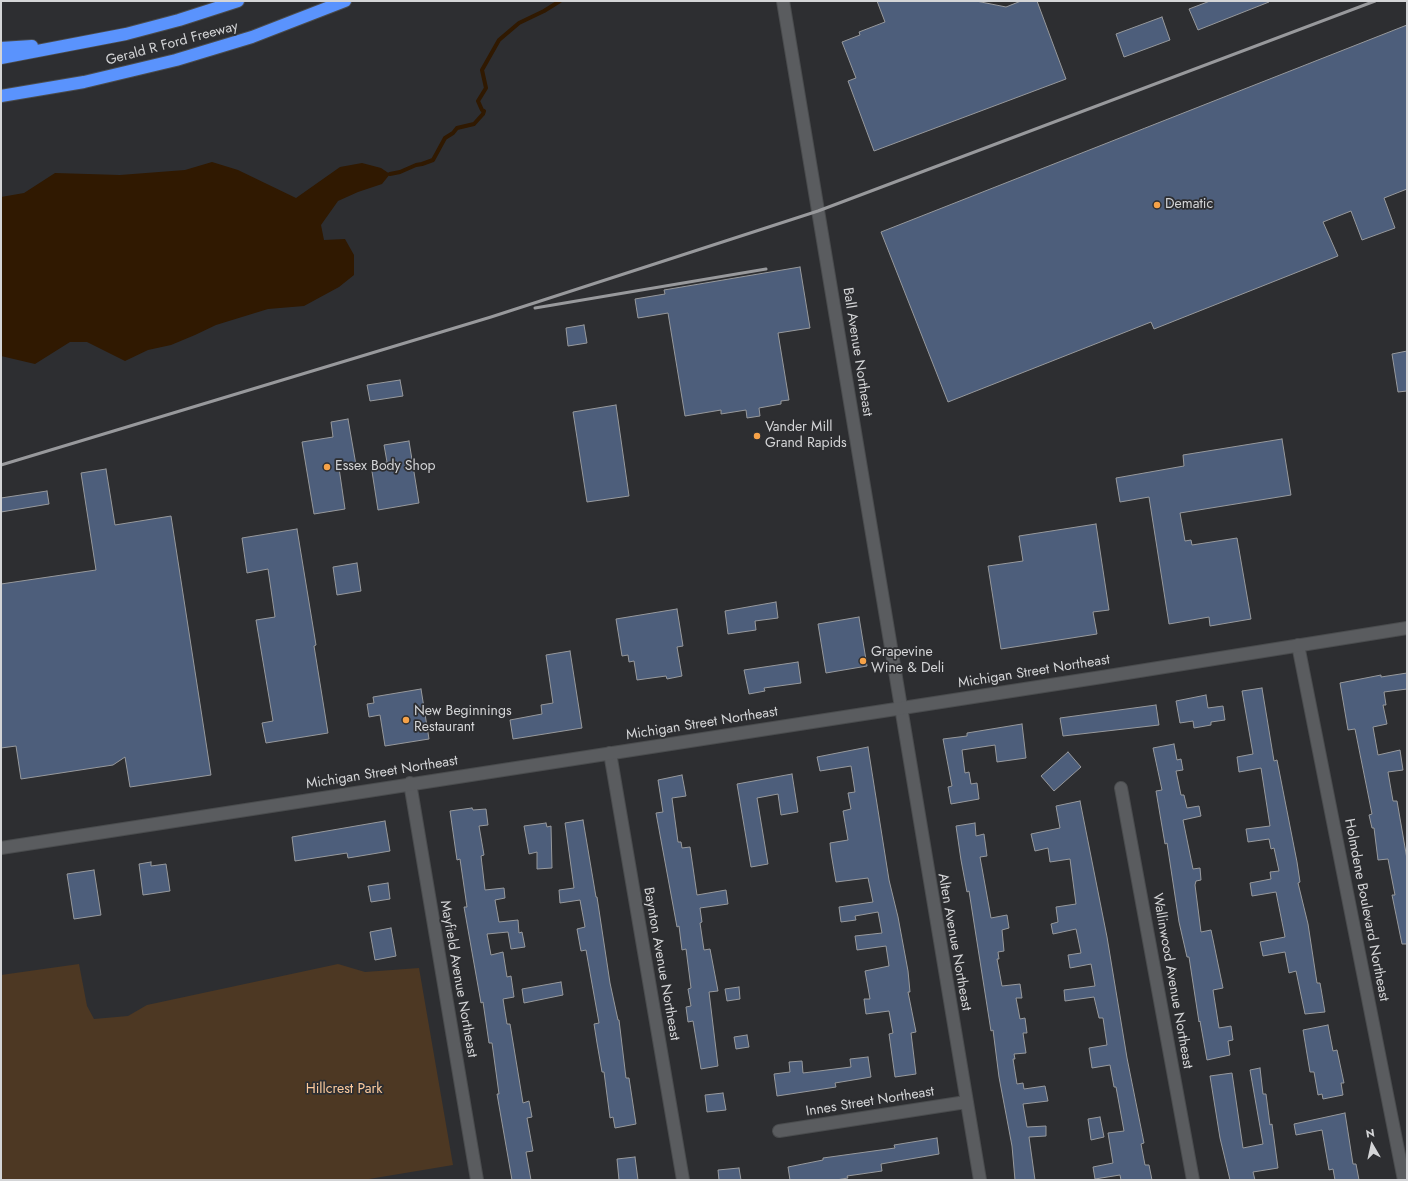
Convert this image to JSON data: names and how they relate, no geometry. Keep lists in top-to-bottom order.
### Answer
{
  "streets": {
    "highway": ["Gerald R Ford Freeway"],
    "street": [
      "Ball Avenue Northeast",
      "Michigan Street Northeast",
      "Holmdene Boulevard Northeast",
      "Alten Avenue Northeast",
      "Baynton Avenue Northeast",
      "Mayfield Avenue Northeast",
      "Wallinwood Avenue Northeast",
      "Innes Street Northeast"
    ]
  },
  "crossings": [
    ["Ball Avenue Northeast", "Michigan Street Northeast"],
    ["Ball Avenue Northeast", "Alten Avenue Northeast"],
    ["Michigan Street Northeast", "Holmdene Boulevard Northeast"],
    ["Michigan Street Northeast", "Alten Avenue Northeast"],
    ["Michigan Street Northeast", "Baynton Avenue Northeast"],
    ["Michigan Street Northeast", "Mayfield Avenue Northeast"],
    ["Alten Avenue Northeast", "Innes Street Northeast"]
  ],
  "parks": ["Hillcrest Park"],
  "places": [
    "Dematic",
    "Vander Mill Grand Rapids",
    "Essex Body Shop",
    "Grapevine Wine & Deli",
    "New Beginnings Restaurant"
  ],
  "north": "top"
}
